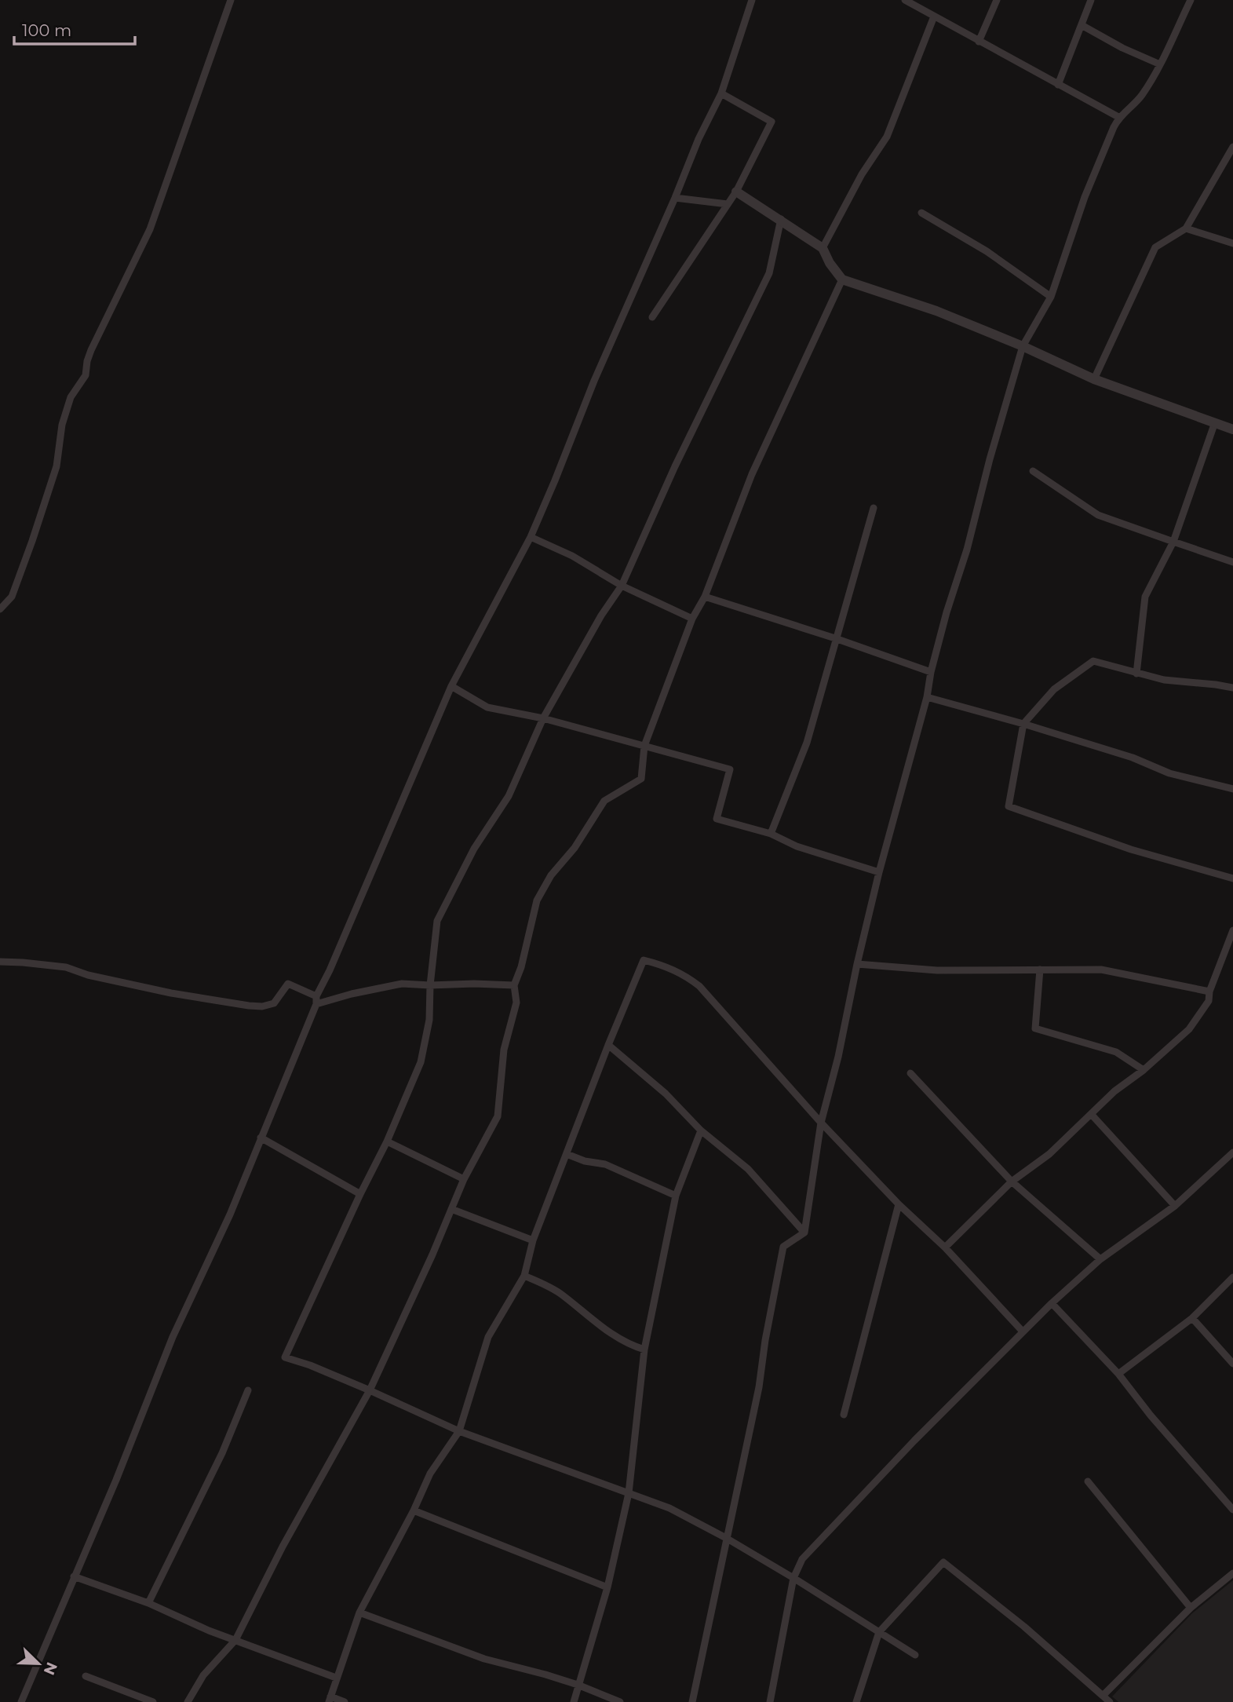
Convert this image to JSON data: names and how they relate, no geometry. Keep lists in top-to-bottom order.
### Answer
{
  "scale_bar": "100 m",
  "north": "bottom right"
}
